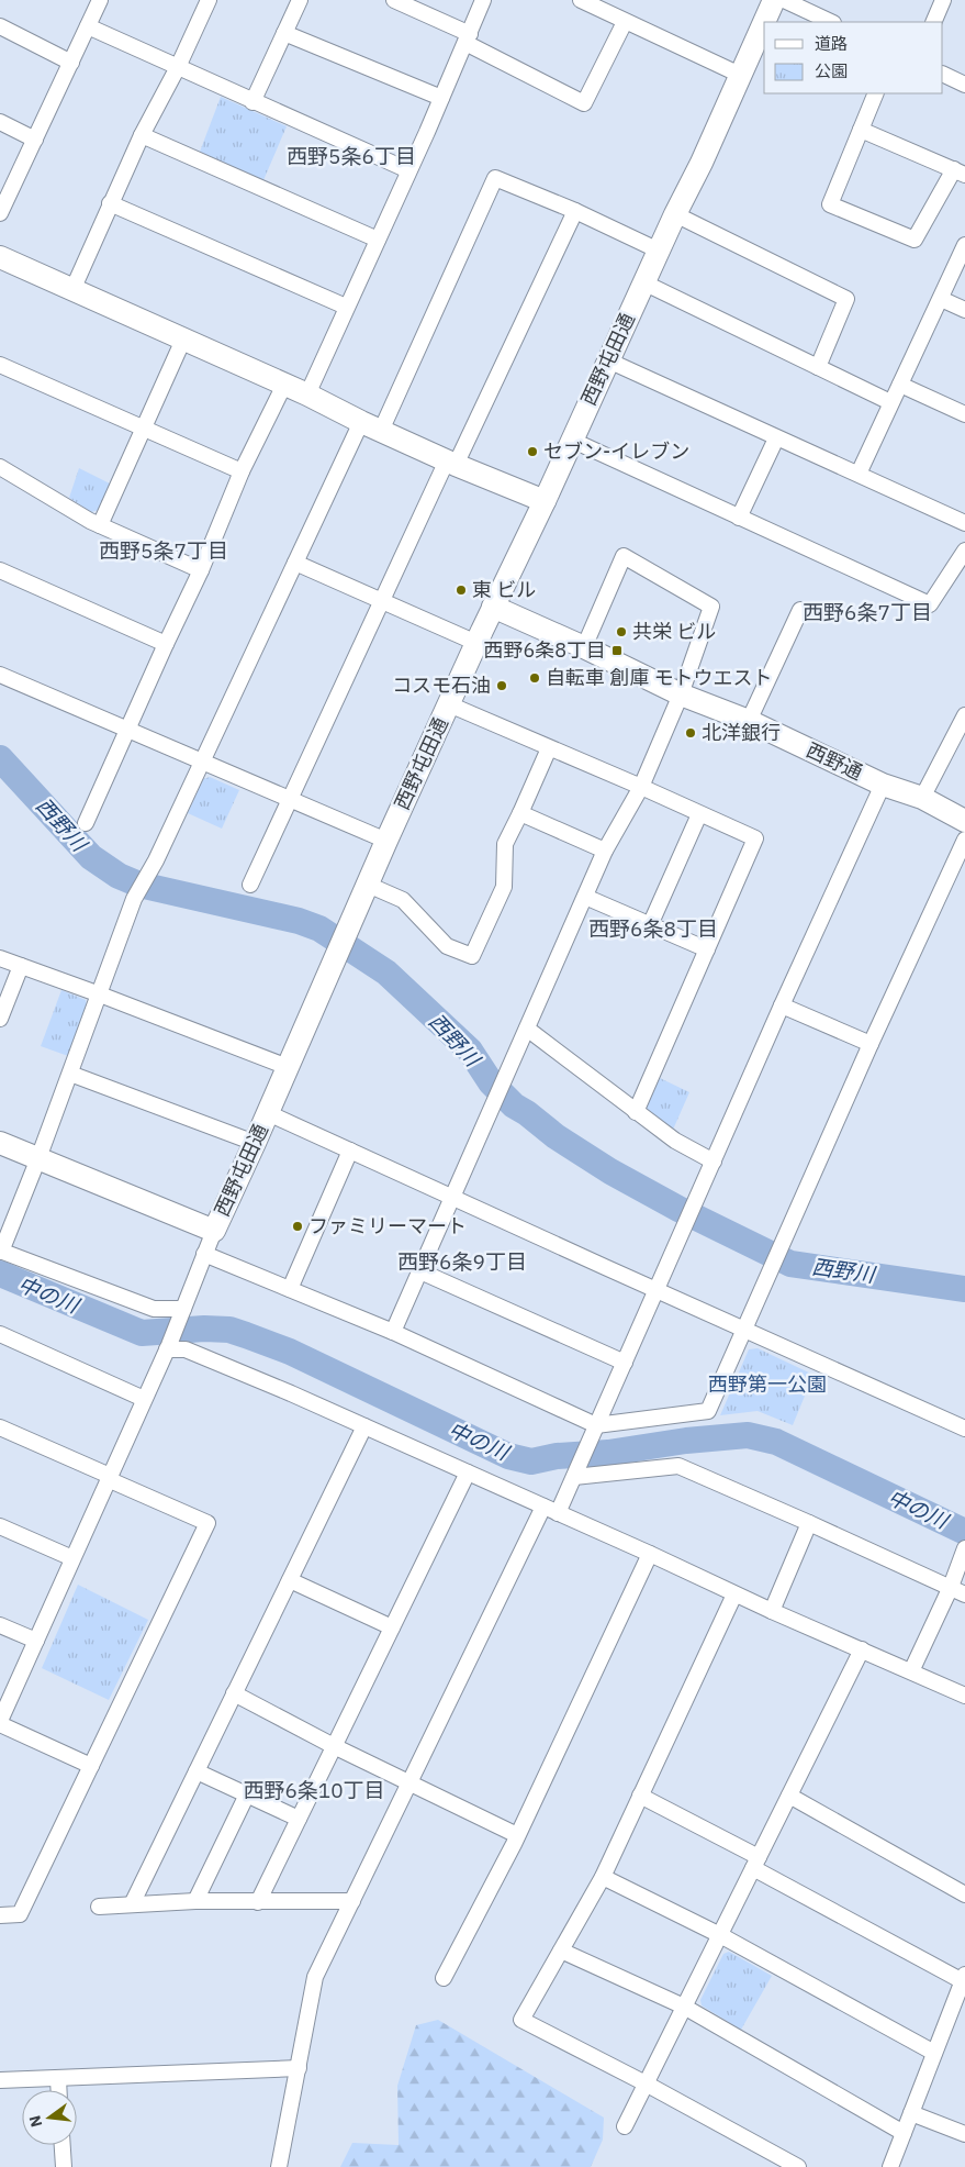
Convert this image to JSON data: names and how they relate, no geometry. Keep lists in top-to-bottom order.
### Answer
{
  "streets": {
    "street": ["西野屯田通", "西野通"]
  },
  "crossings": [
    ["西野屯田通", "西野通"]
  ],
  "districts": [
    "西野5条6丁目",
    "西野5条7丁目",
    "西野6条7丁目",
    "西野6条8丁目",
    "西野6条9丁目",
    "西野6条10丁目"
  ],
  "water": ["西野川", "中の川"],
  "parks": ["西野第一公園"],
  "places": {
    "other": [
      "セブン-イレブン",
      "東 ビル",
      "共栄 ビル",
      "自転車 創庫 モトウエスト",
      "コスモ石油",
      "北洋銀行",
      "ファミリーマート"
    ],
    "transit": ["西野6条8丁目"]
  },
  "legend": ["道路", "公園"],
  "north": "left"
}
